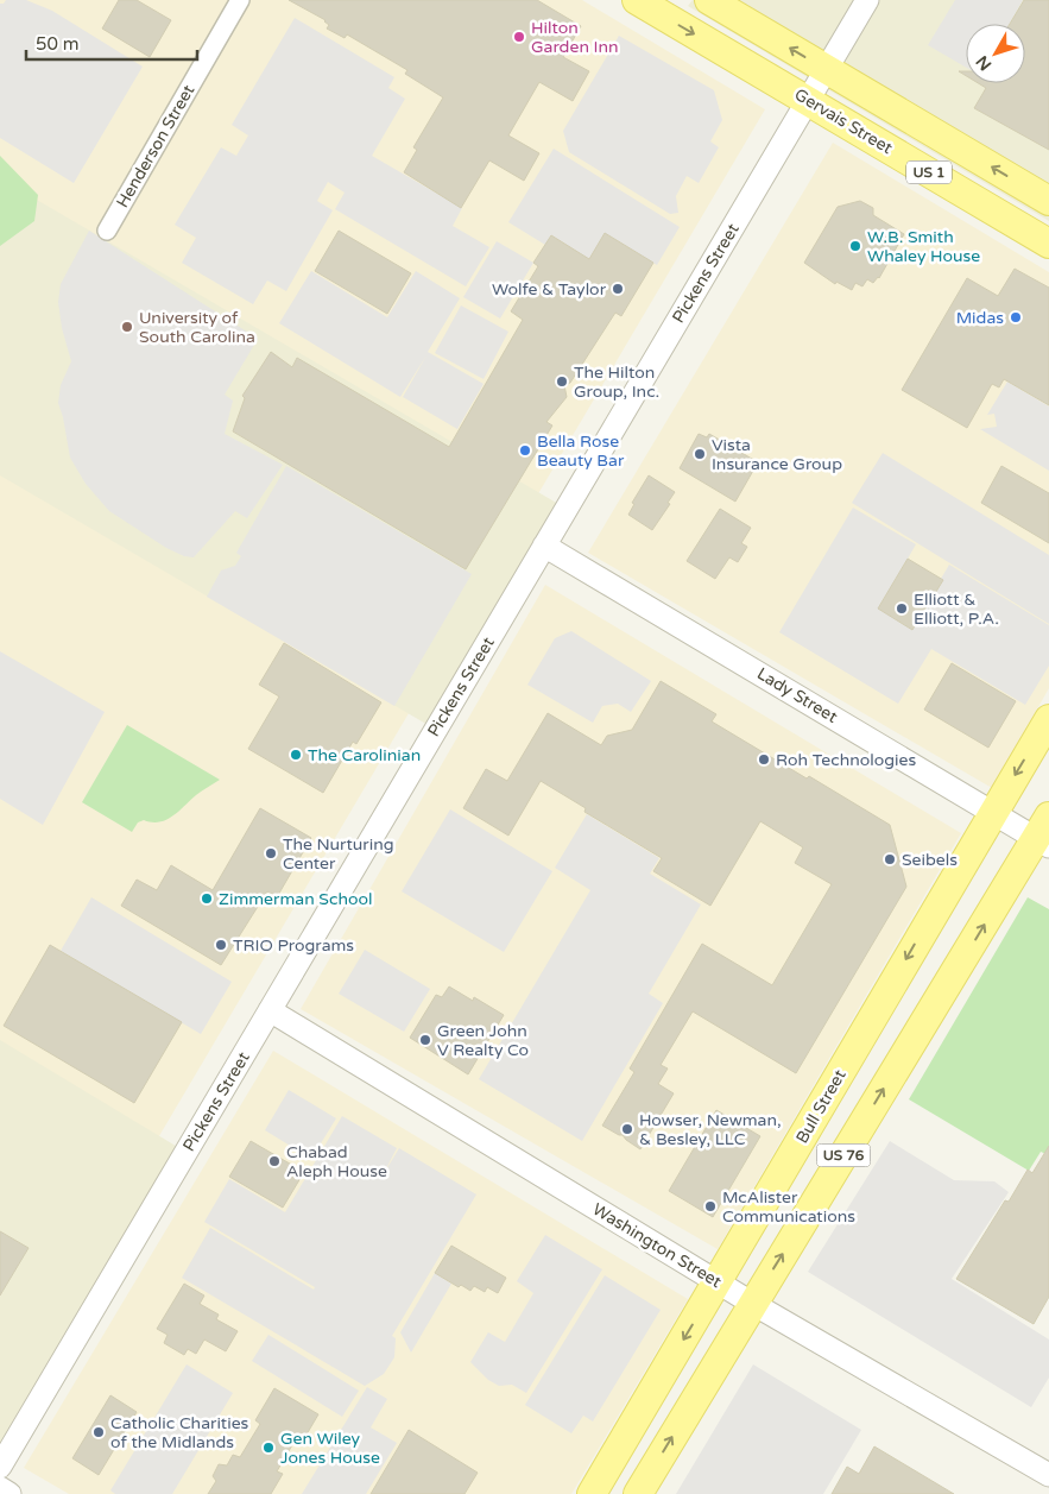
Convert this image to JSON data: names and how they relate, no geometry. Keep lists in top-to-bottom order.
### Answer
{
  "streets": {
    "main road": [
      "Gervais Street",
      "US 1",
      "Bull Street",
      "US 76"
    ],
    "street": [
      "Henderson Street",
      "Pickens Street",
      "Lady Street",
      "Washington Street"
    ]
  },
  "crossings": [
    ["Gervais Street", "Pickens Street"],
    ["Pickens Street", "Lady Street"],
    ["Pickens Street", "Washington Street"],
    ["Lady Street", "Bull Street"],
    ["Lady Street", "US 76"],
    ["Bull Street", "Washington Street"],
    ["US 76", "Washington Street"]
  ],
  "places": [
    "Hilton Garden Inn",
    "W.B. Smith Whaley House",
    "Wolfe & Taylor",
    "Midas",
    "University of South Carolina",
    "The Hilton Group, Inc.",
    "Bella Rose Beauty Bar",
    "Vista Insurance Group",
    "Elliott & Elliott, P.A.",
    "The Carolinian",
    "Roh Technologies",
    "The Nurturing Center",
    "Seibels",
    "Zimmerman School",
    "TRIO Programs",
    "Green John V Realty Co",
    "Howser, Newman, & Besley, LLC",
    "Chabad Aleph House",
    "McAlister Communications",
    "Catholic Charities of the Midlands",
    "Gen Wiley Jones House"
  ],
  "scale_bar": "50 m",
  "north": "bottom left"
}
